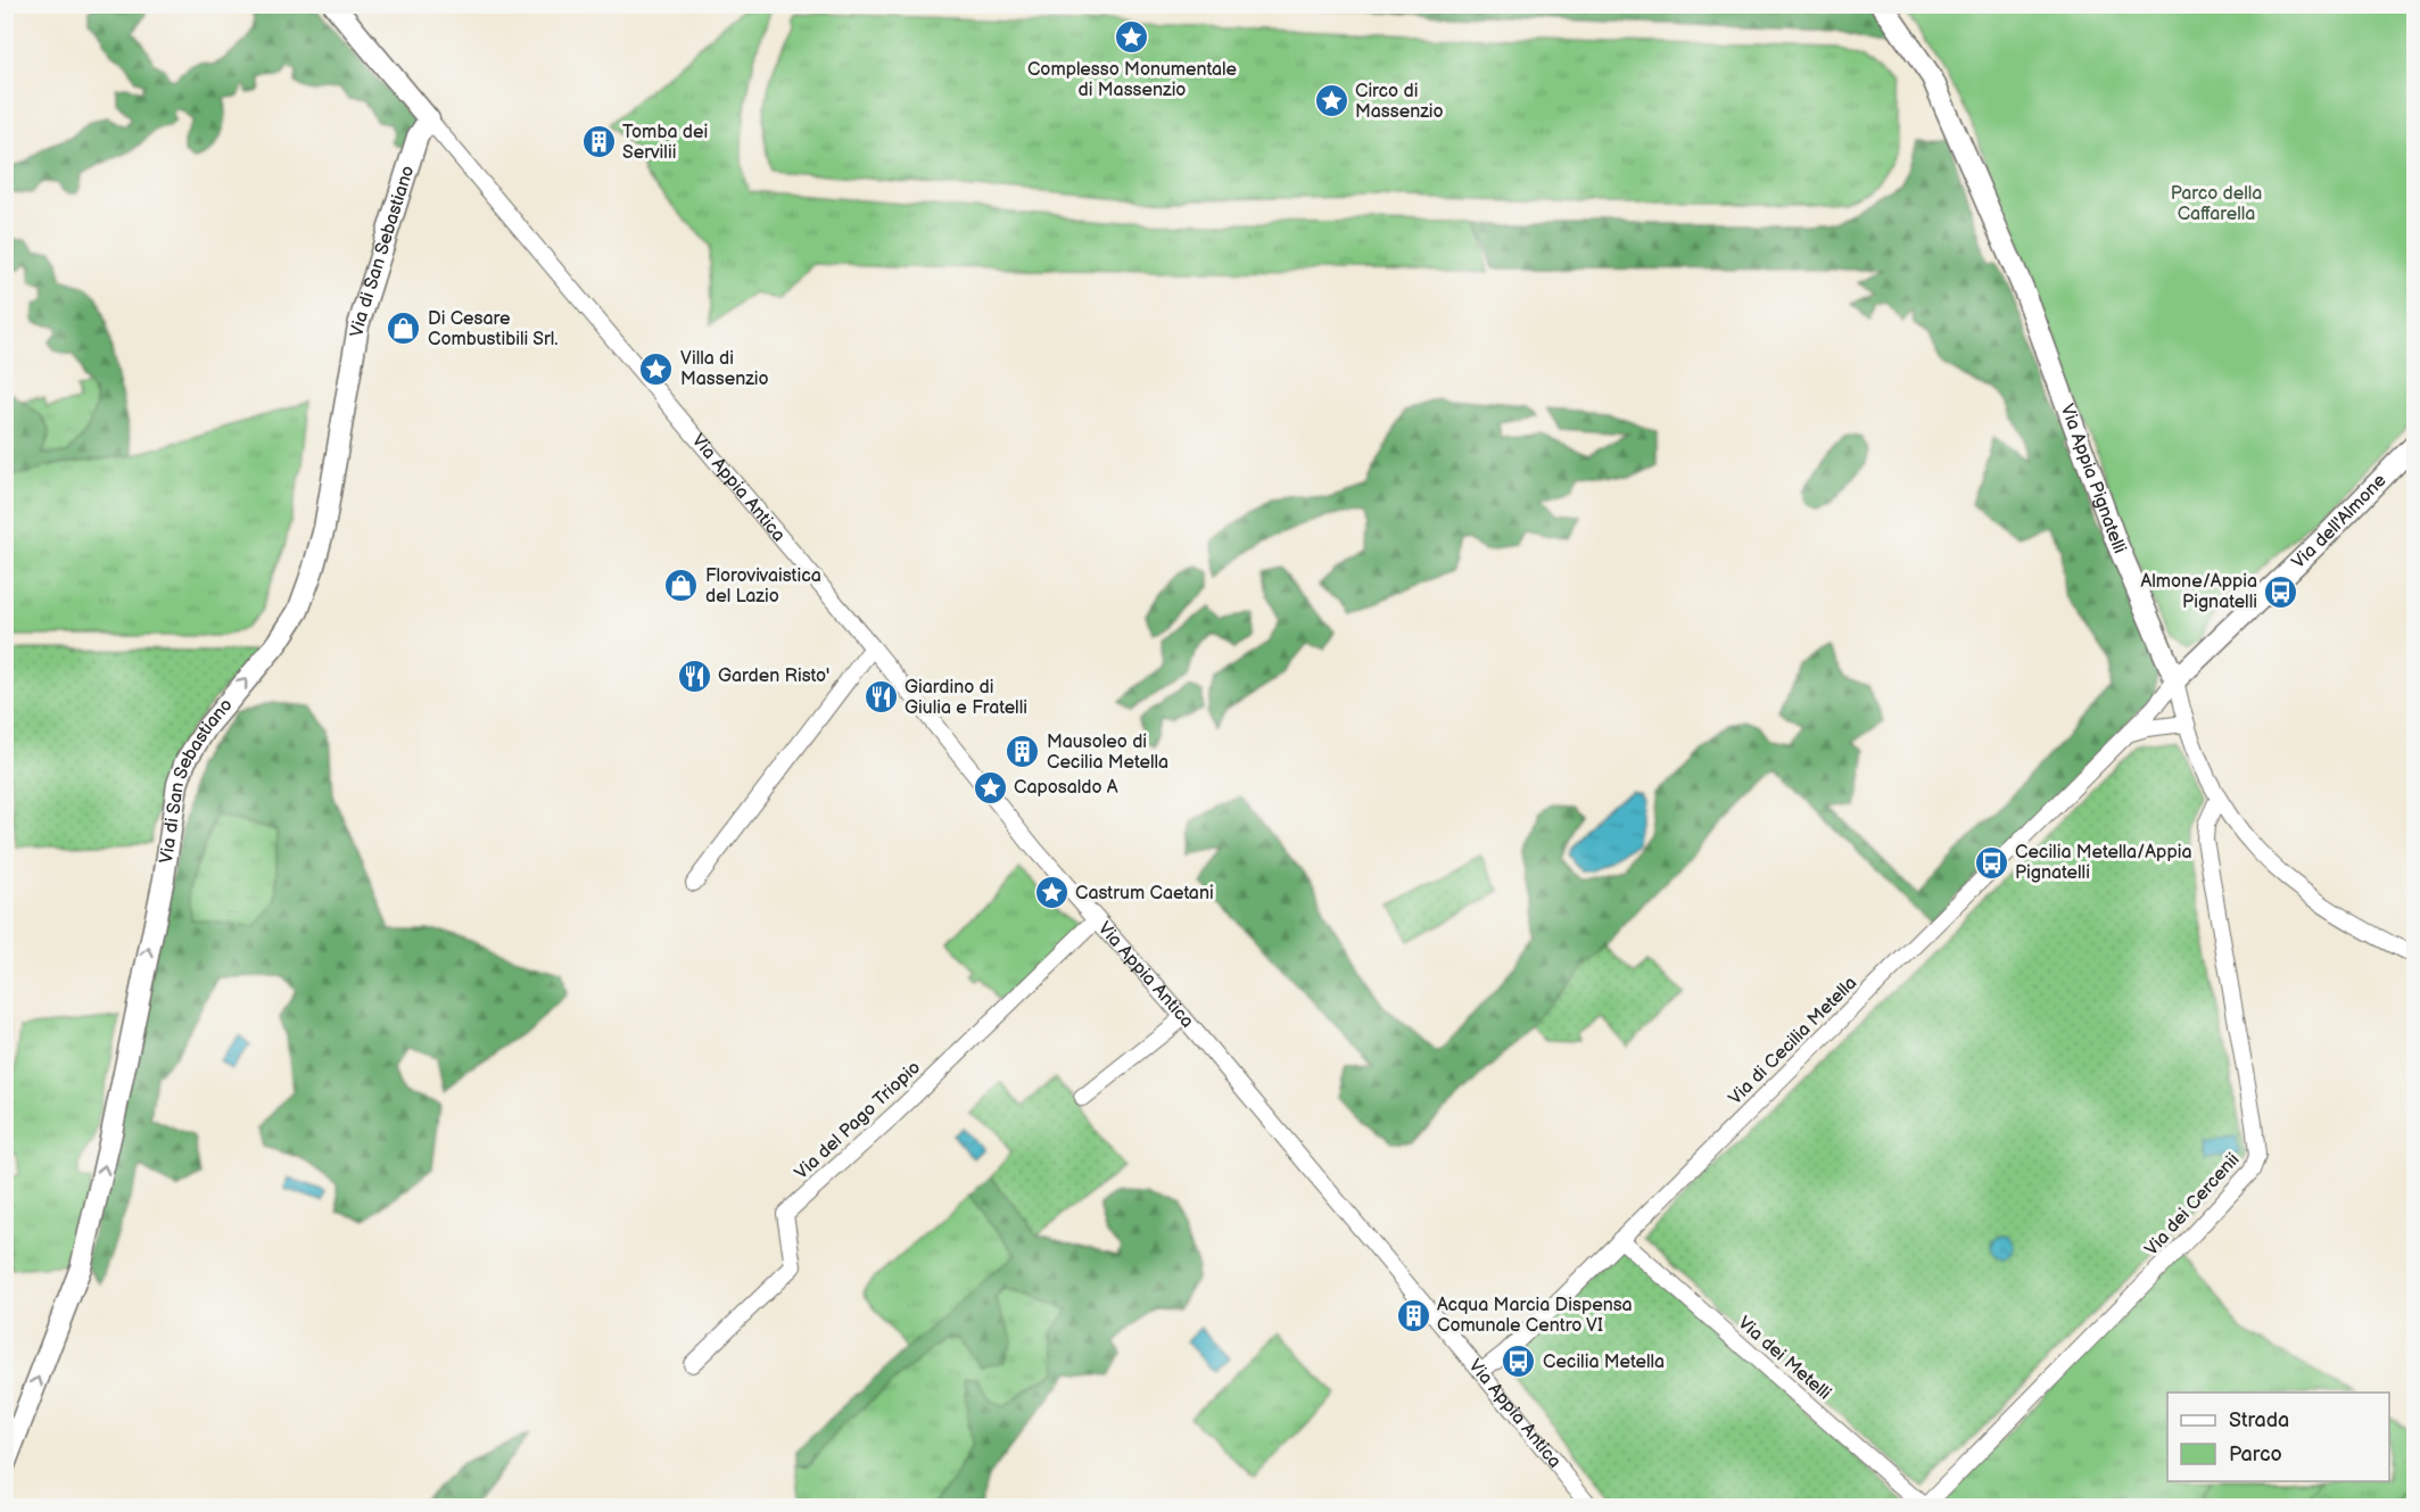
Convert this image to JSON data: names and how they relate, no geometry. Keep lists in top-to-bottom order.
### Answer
{
  "streets": {
    "main road": [
      "Via di San Sebastiano",
      "Via Appia Pignatelli",
      "Via Appia Antica",
      "Via dell'Almone"
    ],
    "street": [
      "Via di Cecilia Metella",
      "Via del Pago Triopio",
      "Via dei Cercenii",
      "Via dei Metelli"
    ]
  },
  "crossings": [
    ["Via di San Sebastiano", "Via Appia Antica"],
    ["Via Appia Pignatelli", "Via dell'Almone"],
    ["Via Appia Pignatelli", "Via di Cecilia Metella"],
    ["Via Appia Pignatelli", "Via dei Cercenii"],
    ["Via Appia Antica", "Via di Cecilia Metella"],
    ["Via Appia Antica", "Via del Pago Triopio"],
    ["Via dell'Almone", "Via di Cecilia Metella"],
    ["Via di Cecilia Metella", "Via dei Metelli"],
    ["Via dei Cercenii", "Via dei Metelli"]
  ],
  "one_way": ["Via di San Sebastiano"],
  "parks": ["Parco della Caffarella"],
  "places": {
    "place": [
      "Complesso Monumentale di Massenzio",
      "Circo di Massenzio",
      "Villa di Massenzio",
      "Caposaldo A",
      "Castrum Caetani"
    ],
    "building": ["Tomba dei Servilii", "Mausoleo di Cecilia Metella", "Acqua Marcia Dispensa Comunale Centro VI"],
    "shop": ["Di Cesare Combustibili Srl.", "Florovivaistica del Lazio"],
    "bus stop": ["Almone/Appia Pignatelli", "Cecilia Metella/Appia Pignatelli", "Cecilia Metella"],
    "restaurant": ["Garden Risto'", "Giardino di Giulia e Fratelli"]
  },
  "legend": ["Strada", "Parco"]
}
